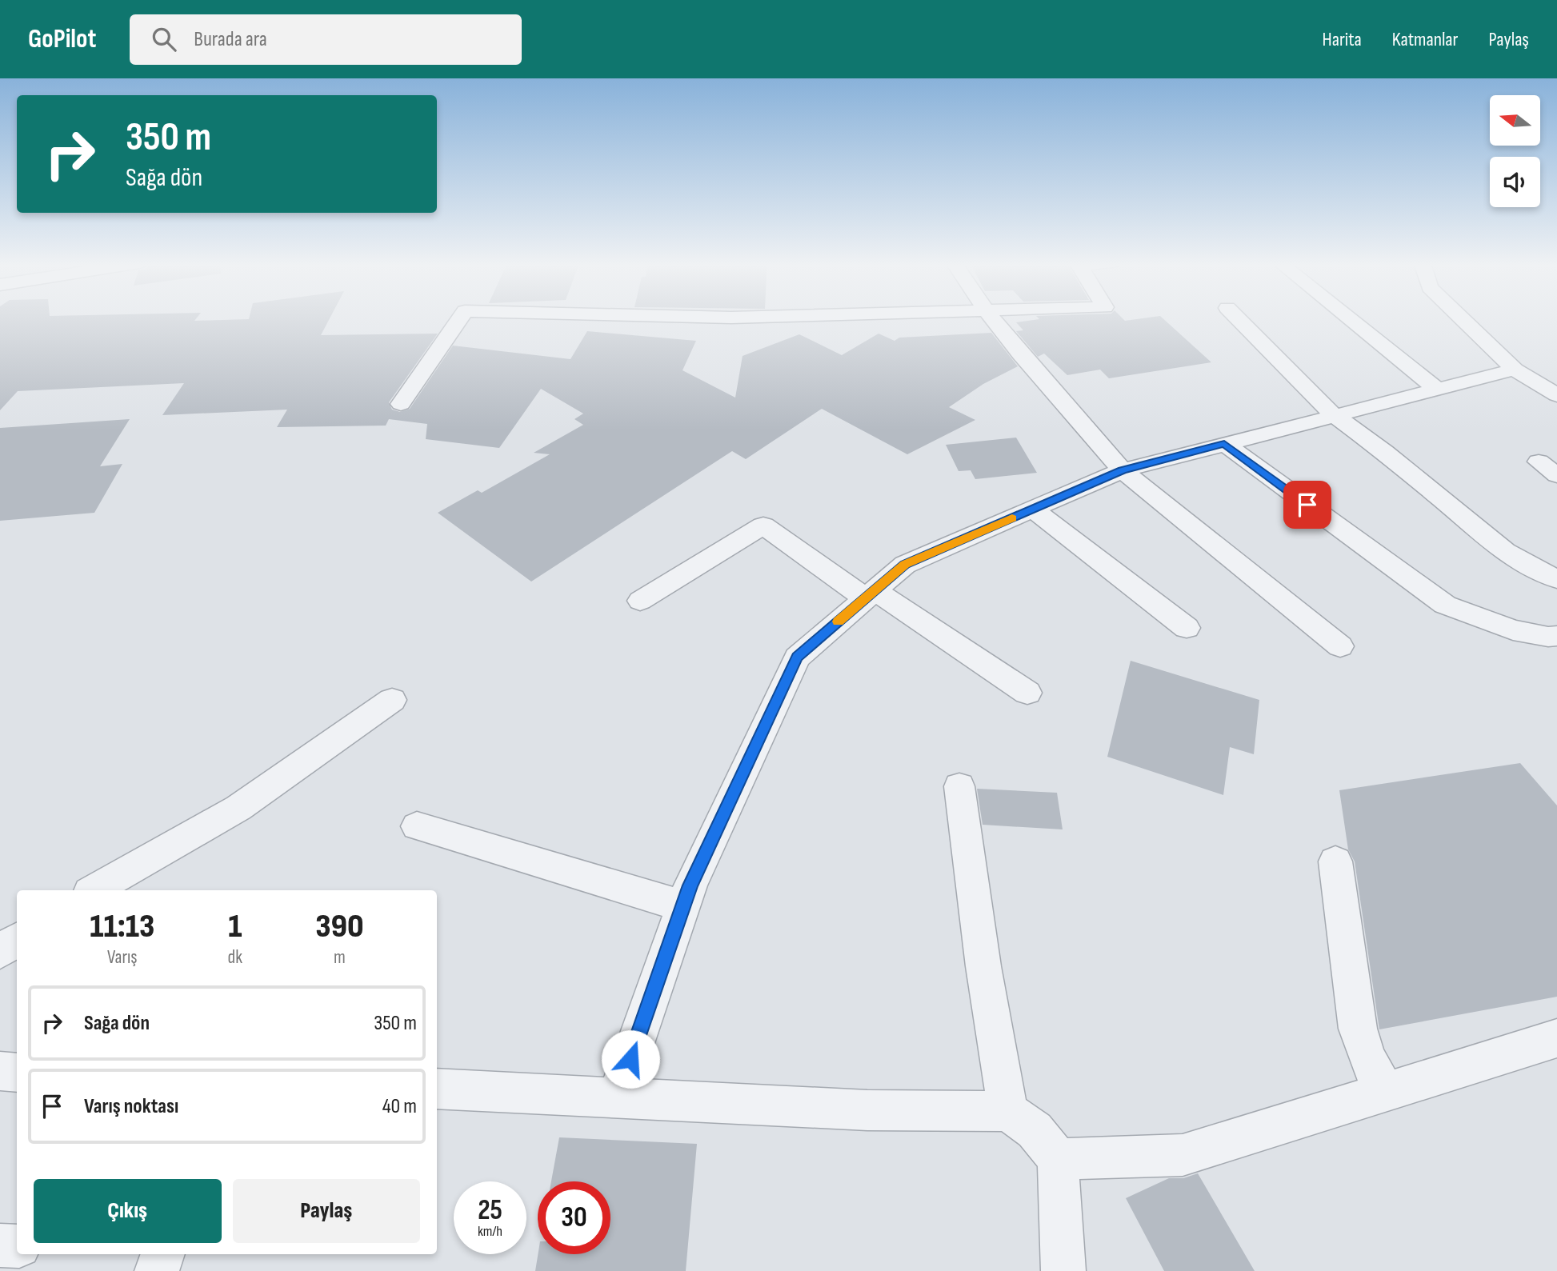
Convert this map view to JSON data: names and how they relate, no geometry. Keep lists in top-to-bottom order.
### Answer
{
  "north": "left",
  "page": {
    "header": "GoPilot",
    "search": "Burada ara",
    "nav": ["Harita", "Katmanlar", "Paylaş"],
    "turn": ["350 m", "Sağa dön"],
    "eta": [
      "11:13",
      "Varış",
      "1",
      "dk",
      "390",
      "m"
    ],
    "list": [
      {
        "name": "Sağa dön",
        "value": "350 m"
      },
      {
        "name": "Varış noktası",
        "value": "40 m"
      }
    ],
    "buttons": ["Çıkış", "Paylaş"],
    "speed": "25 km/h",
    "limit": "30"
  }
}
